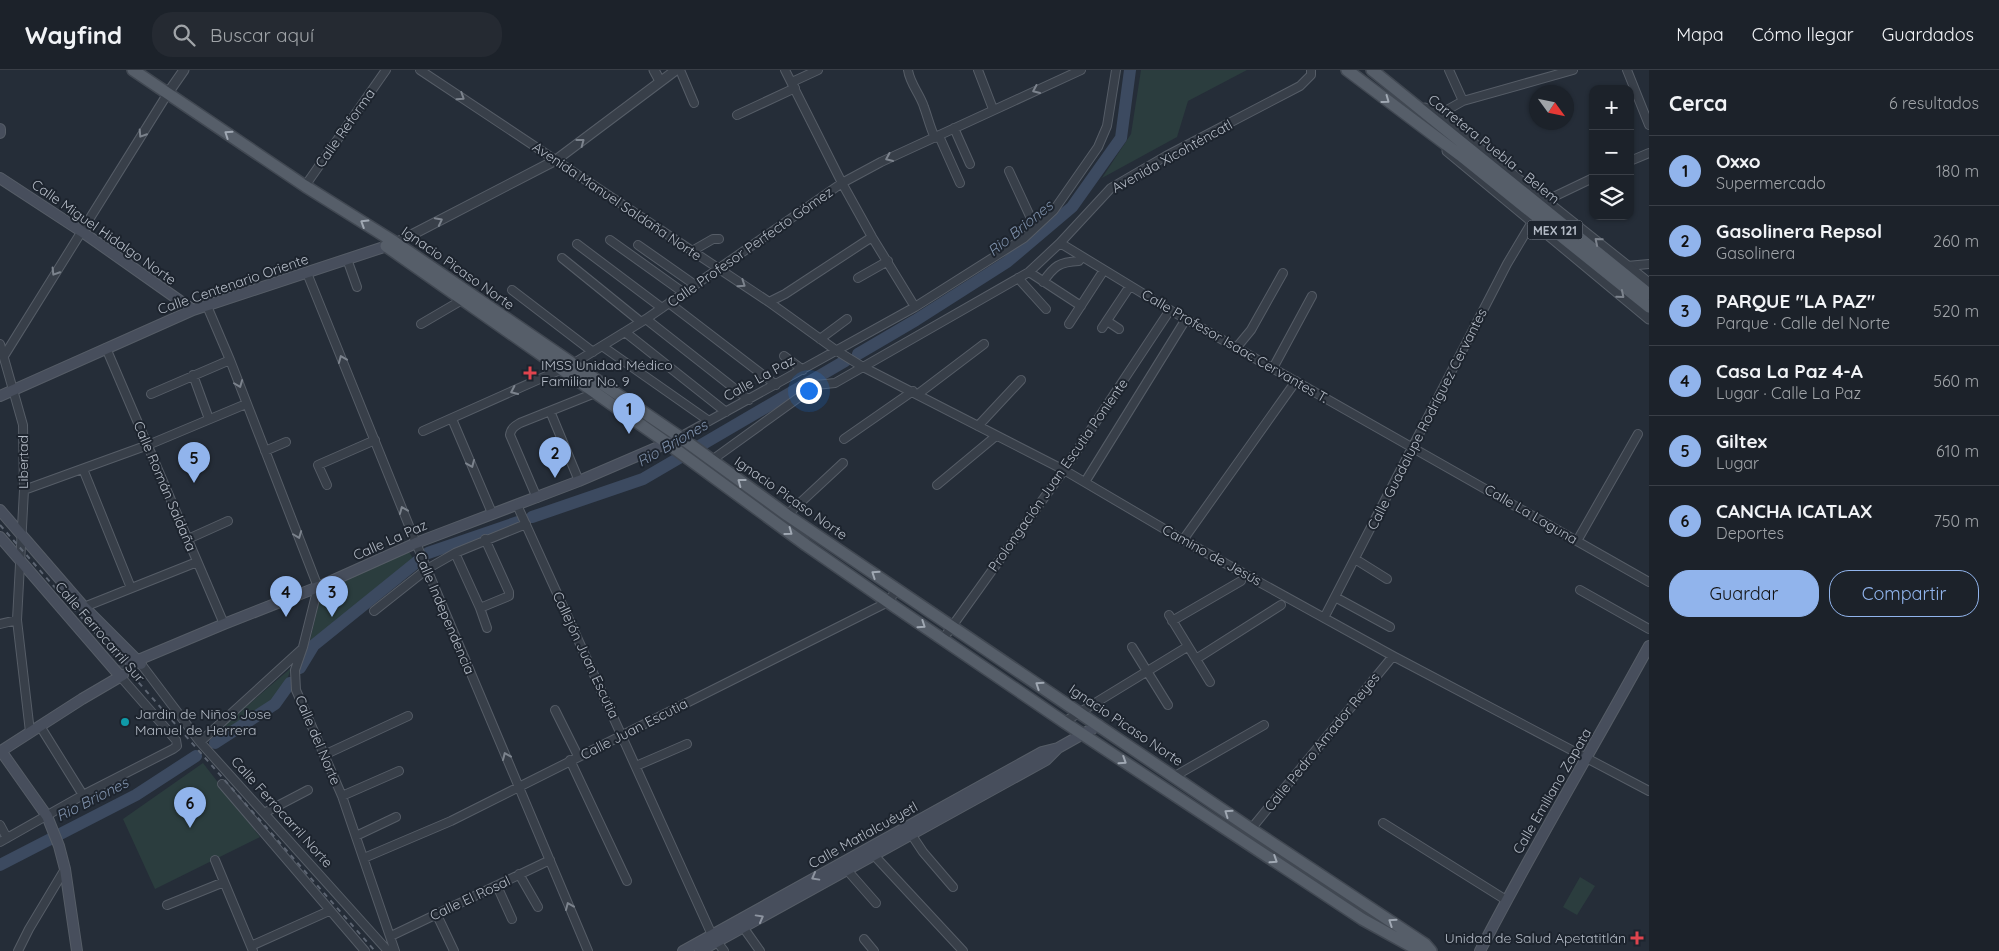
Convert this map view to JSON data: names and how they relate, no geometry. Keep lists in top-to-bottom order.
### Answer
{
  "streets": {
    "main road": [
      "Carretera Puebla - Belem",
      "MEX 121",
      "Calle Miguel Hidalgo Norte",
      "Ignacio Picaso Norte",
      "Calle Centenario Oriente",
      "Calle La Paz",
      "Calle Ferrocarril Sur",
      "Calle Emiliano Zapata",
      "Calle Ferrocarril Norte",
      "Calle Matlalcuéyetl"
    ],
    "street": [
      "Calle Reforma",
      "Avenida Xicohténcatl",
      "Avenida Manuel Saldaña Norte",
      "Calle Profesor Perfecto Gómez",
      "Calle Profesor Isaac Cervantes T.",
      "Calle Guadalupe Rodríguez Cervantes",
      "Libertad",
      "Prolongación Juan Escutia Poniente",
      "Calle Román Saldaña",
      "Calle La Laguna",
      "Camino de Jesús",
      "Calle Independencia",
      "Callejón Juan Escutia",
      "Calle Juan Escutia",
      "Calle del Norte",
      "Calle Pedro Amador Reyes",
      "Calle El Rosal"
    ]
  },
  "crossings": [
    ["Calle Reforma", "Ignacio Picaso Norte"],
    ["Carretera Puebla - Belem", "Calle Guadalupe Rodríguez Cervantes"],
    ["Avenida Xicohténcatl", "Ignacio Picaso Norte"],
    ["Avenida Xicohténcatl", "Calle Profesor Isaac Cervantes T."],
    ["Avenida Xicohténcatl", "Camino de Jesús"],
    ["Avenida Manuel Saldaña Norte", "Calle Profesor Perfecto Gómez"],
    ["Avenida Manuel Saldaña Norte", "Calle La Paz"],
    ["Avenida Manuel Saldaña Norte", "Camino de Jesús"],
    ["Calle Miguel Hidalgo Norte", "Calle Centenario Oriente"],
    ["Calle Profesor Perfecto Gómez", "Ignacio Picaso Norte"],
    ["Ignacio Picaso Norte", "Calle Centenario Oriente"],
    ["Ignacio Picaso Norte", "Calle La Paz"],
    ["Ignacio Picaso Norte", "Prolongación Juan Escutia Poniente"],
    ["Ignacio Picaso Norte", "Calle Juan Escutia"],
    ["Ignacio Picaso Norte", "Calle Pedro Amador Reyes"],
    ["Ignacio Picaso Norte", "Calle Matlalcuéyetl"],
    ["Calle Centenario Oriente", "Libertad"],
    ["Calle Centenario Oriente", "Calle Román Saldaña"],
    ["Calle Centenario Oriente", "Calle Independencia"],
    ["Calle Profesor Isaac Cervantes T.", "Calle Guadalupe Rodríguez Cervantes"],
    ["Calle Profesor Isaac Cervantes T.", "Prolongación Juan Escutia Poniente"],
    ["Calle Profesor Isaac Cervantes T.", "Calle La Laguna"],
    ["Calle La Paz", "Calle Román Saldaña"],
    ["Calle La Paz", "Camino de Jesús"],
    ["Calle La Paz", "Calle Independencia"],
    ["Calle La Paz", "Callejón Juan Escutia"],
    ["Calle La Paz", "Calle del Norte"],
    ["Calle La Paz", "Calle Ferrocarril Norte"],
    ["Calle Guadalupe Rodríguez Cervantes", "Calle La Laguna"],
    ["Calle Guadalupe Rodríguez Cervantes", "Camino de Jesús"],
    ["Libertad", "Calle Ferrocarril Sur"],
    ["Libertad", "Calle Ferrocarril Norte"],
    ["Prolongación Juan Escutia Poniente", "Camino de Jesús"],
    ["Camino de Jesús", "Calle Pedro Amador Reyes"],
    ["Camino de Jesús", "Calle Emiliano Zapata"],
    ["Calle Independencia", "Calle Juan Escutia"],
    ["Calle Independencia", "Calle El Rosal"],
    ["Callejón Juan Escutia", "Calle Juan Escutia"],
    ["Callejón Juan Escutia", "Calle Matlalcuéyetl"],
    ["Calle Juan Escutia", "Calle del Norte"],
    ["Calle del Norte", "Calle El Rosal"]
  ],
  "one_way": ["Avenida Manuel Saldaña Norte", "Calle Profesor Perfecto Gómez"],
  "water": ["Rio Briones"],
  "places": {
    "health": ["IMSS Unidad Médico Familiar No. 9", "Unidad de Salud Apetatitlán"],
    "other": ["Jardin de Niños Jose Manuel de Herrera"]
  },
  "north": "bottom right",
  "page": {
    "header": "Wayfind",
    "search": "Buscar aquí",
    "nav": ["Mapa", "Cómo llegar", "Guardados"],
    "heading": ["Cerca", "6 resultados"],
    "map_buttons": ["+", "−"],
    "list": [
      {
        "mark": "1",
        "name": "Oxxo",
        "note": "Supermercado",
        "value": "180 m"
      },
      {
        "mark": "2",
        "name": "Gasolinera Repsol",
        "note": "Gasolinera",
        "value": "260 m"
      },
      {
        "mark": "3",
        "name": "PARQUE \"LA PAZ\"",
        "note": "Parque · Calle del Norte",
        "value": "520 m"
      },
      {
        "mark": "4",
        "name": "Casa La Paz 4-A",
        "note": "Lugar · Calle La Paz",
        "value": "560 m"
      },
      {
        "mark": "5",
        "name": "Giltex",
        "note": "Lugar",
        "value": "610 m"
      },
      {
        "mark": "6",
        "name": "CANCHA ICATLAX",
        "note": "Deportes",
        "value": "750 m"
      }
    ],
    "pins": [
      "1",
      "2",
      "5",
      "3",
      "4",
      "6"
    ],
    "buttons": ["Guardar", "Compartir"]
  }
}
